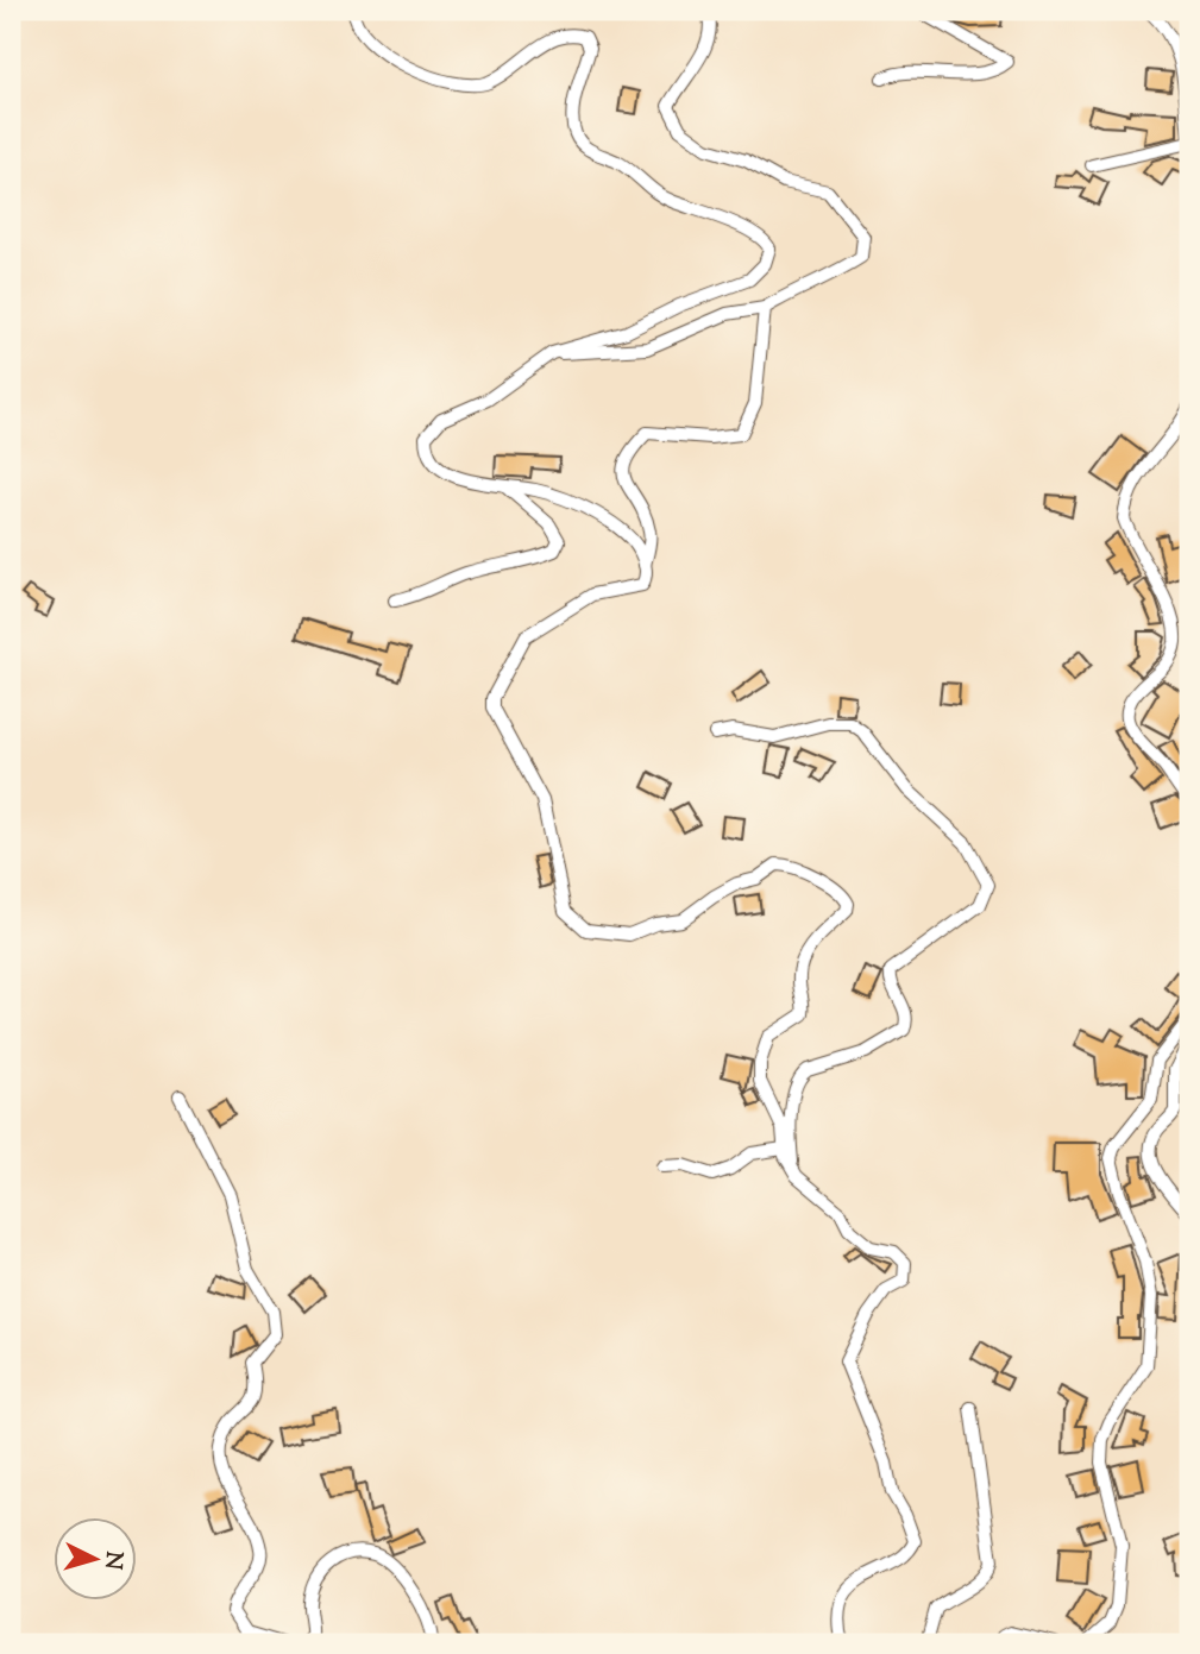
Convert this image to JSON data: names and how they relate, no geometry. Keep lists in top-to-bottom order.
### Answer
{
  "north": "right"
}
